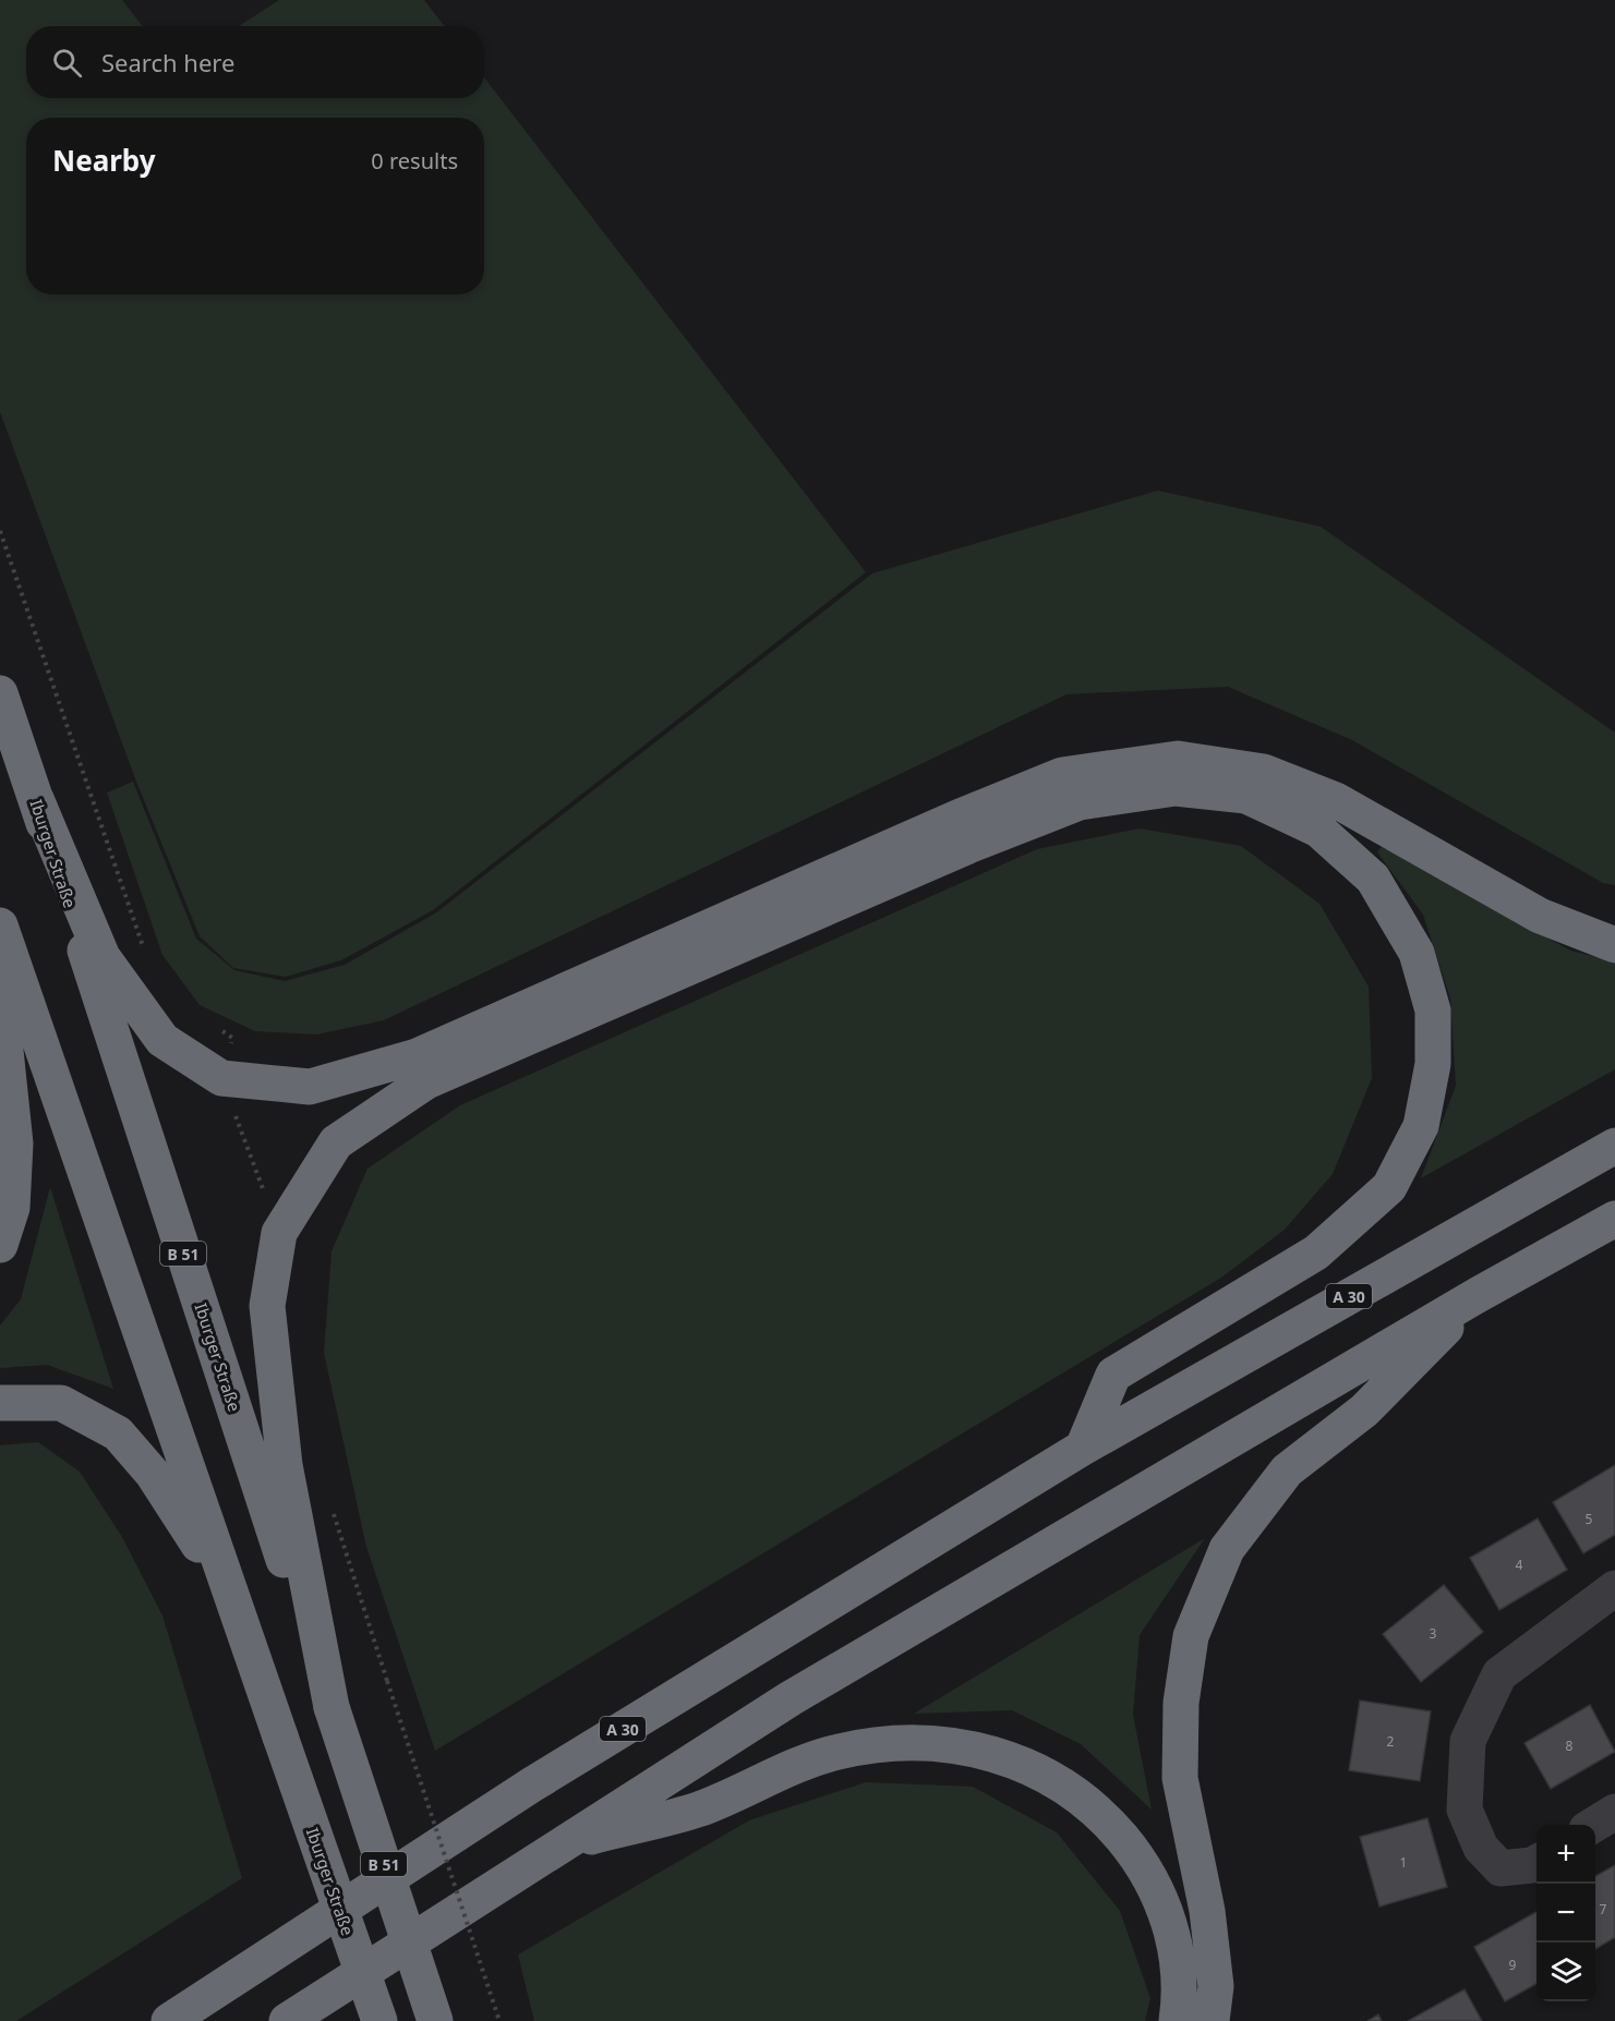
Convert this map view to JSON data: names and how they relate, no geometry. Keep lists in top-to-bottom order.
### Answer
{
  "streets": {
    "highway": ["Iburger Straße", "B 51", "A 30"]
  },
  "house_numbers": [
    "5",
    "4",
    "3",
    "2",
    "8",
    "1",
    "7",
    "9"
  ],
  "page": {
    "search": "Search here",
    "heading": ["Nearby", "0 results"],
    "map_buttons": ["+", "−"]
  }
}
